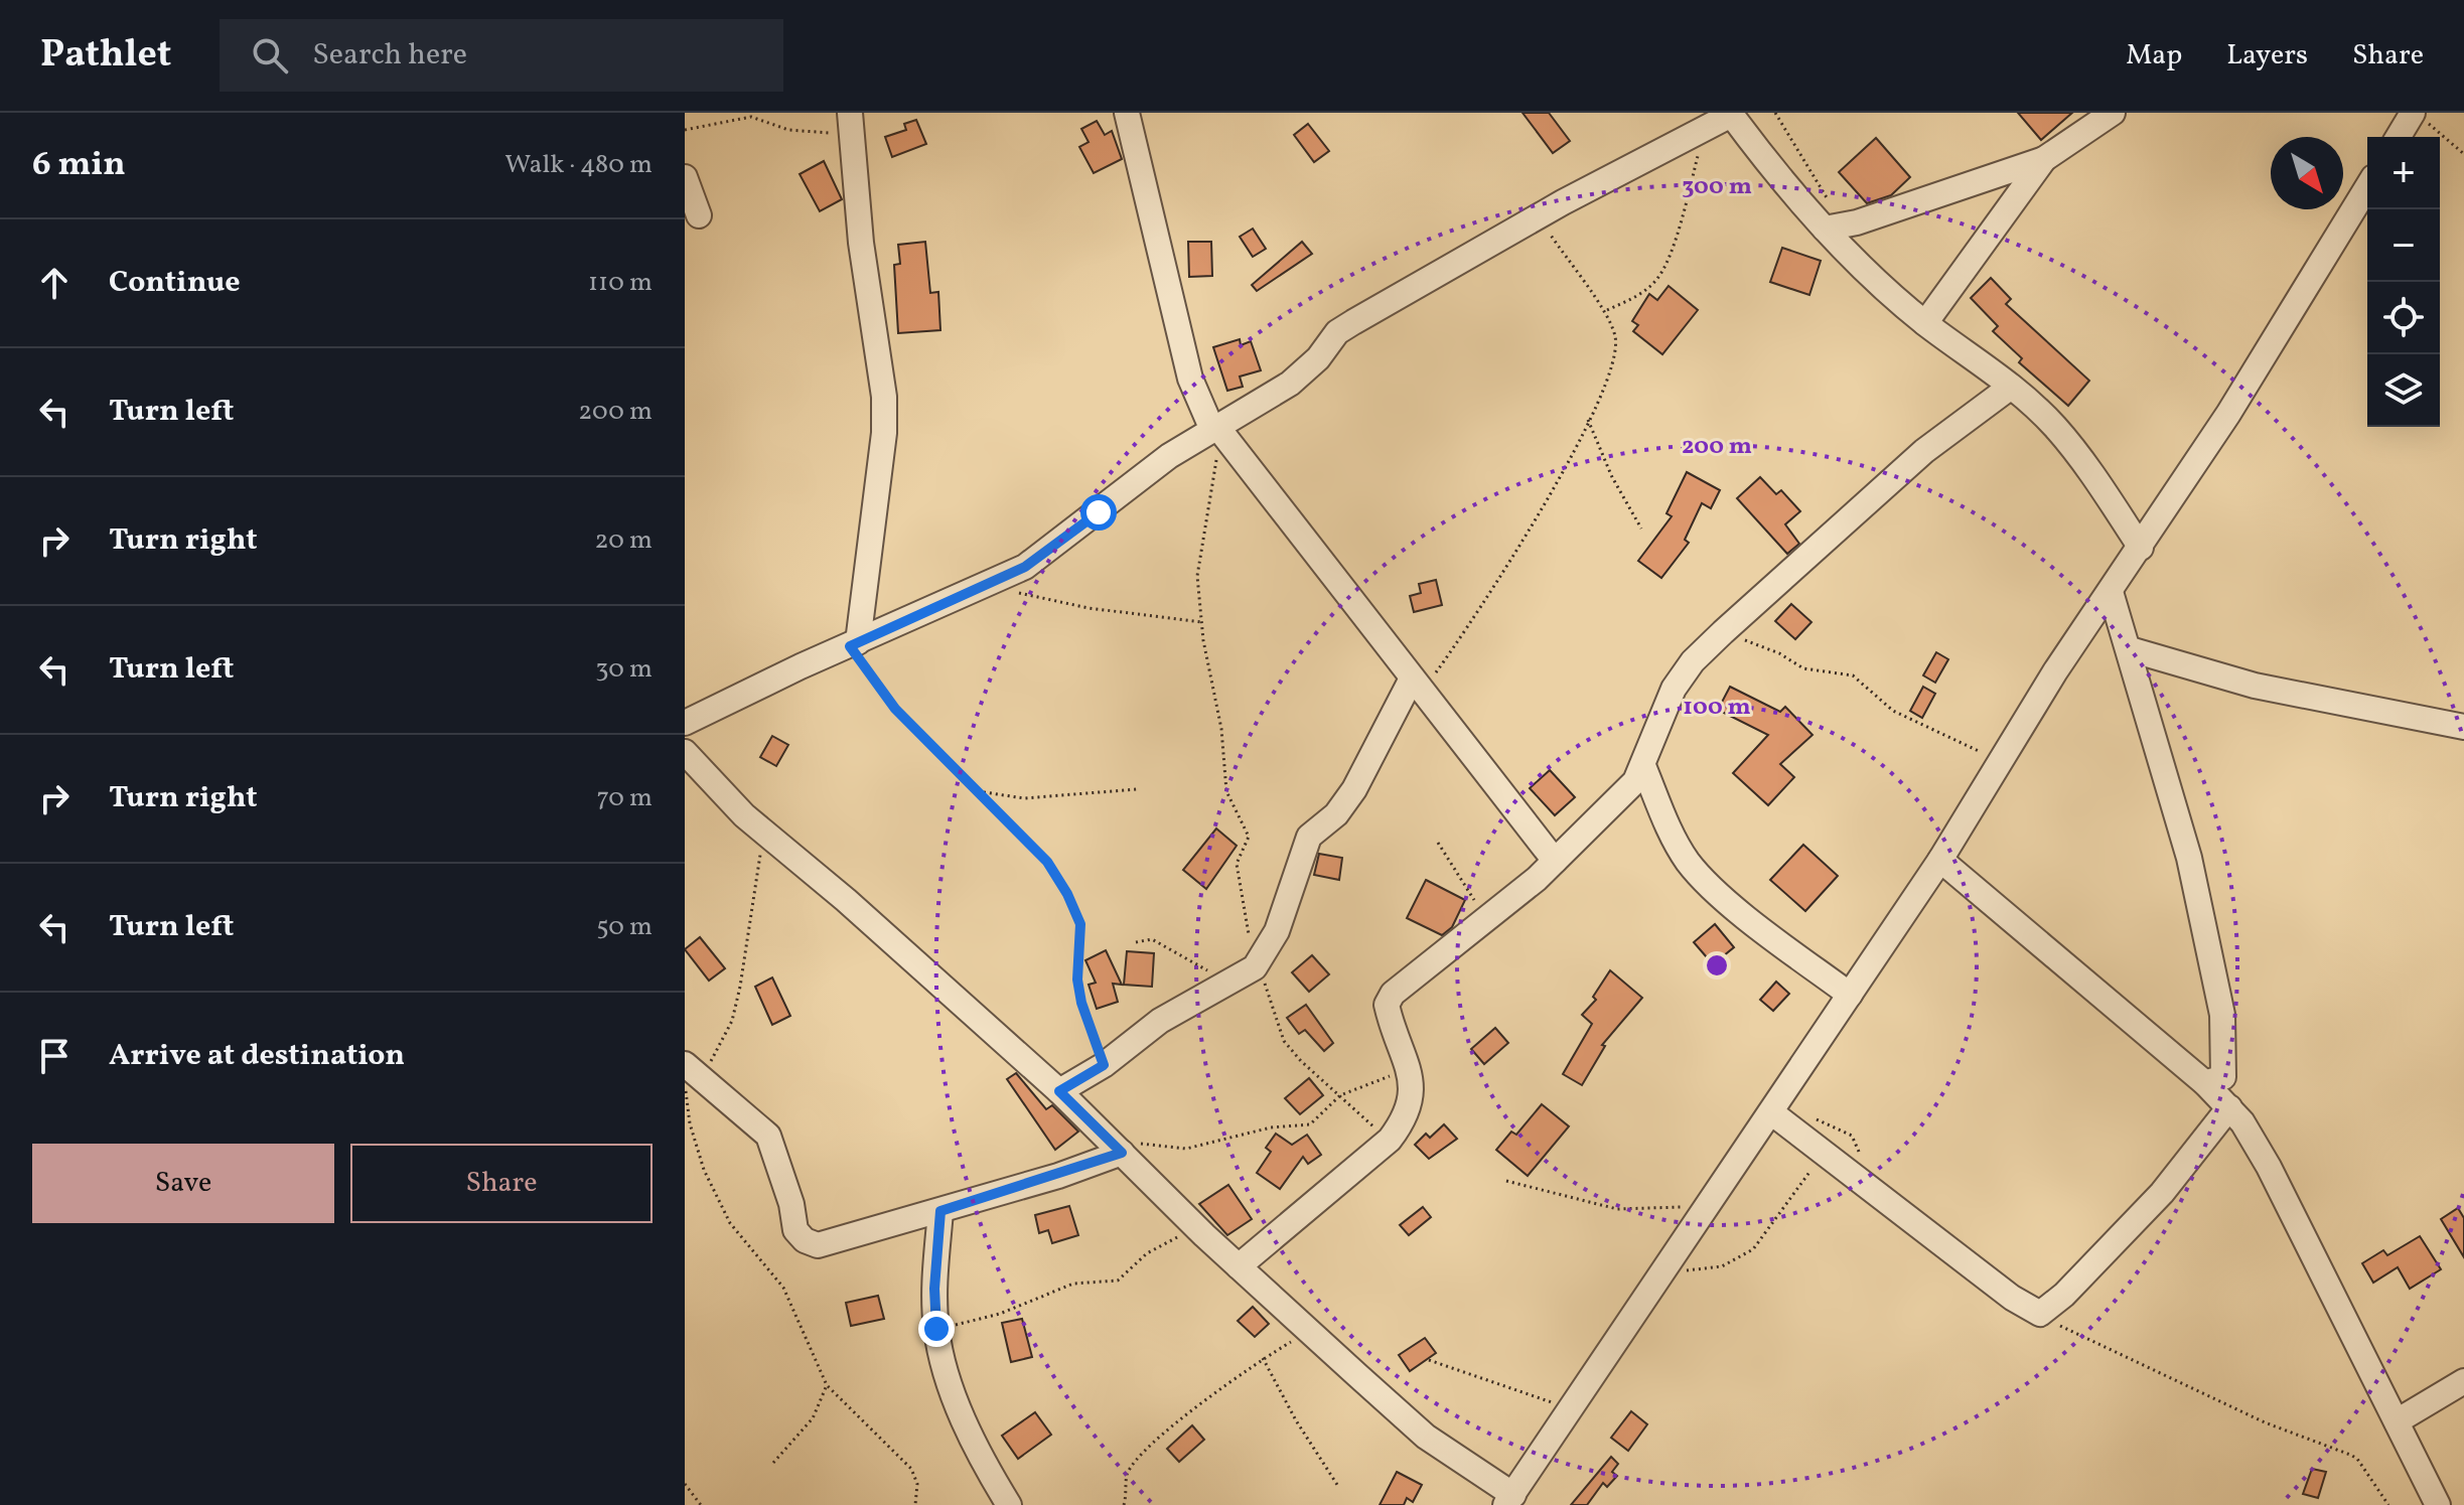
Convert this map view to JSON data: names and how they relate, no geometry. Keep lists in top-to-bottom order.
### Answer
{
  "north": "bottom right",
  "page": {
    "header": "Pathlet",
    "search": "Search here",
    "nav": ["Map", "Layers", "Share"],
    "heading": ["6 min", "Walk · 480 m"],
    "map_buttons": ["+", "−"],
    "list": [
      ["Continue", "110 m"],
      ["Turn left", "200 m"],
      ["Turn right", "20 m"],
      ["Turn left", "30 m"],
      ["Turn right", "70 m"],
      ["Turn left", "50 m"],
      "Arrive at destination"
    ],
    "buttons": ["Save", "Share"]
  },
  "rings": ["300 m", "200 m", "100 m"]
}
